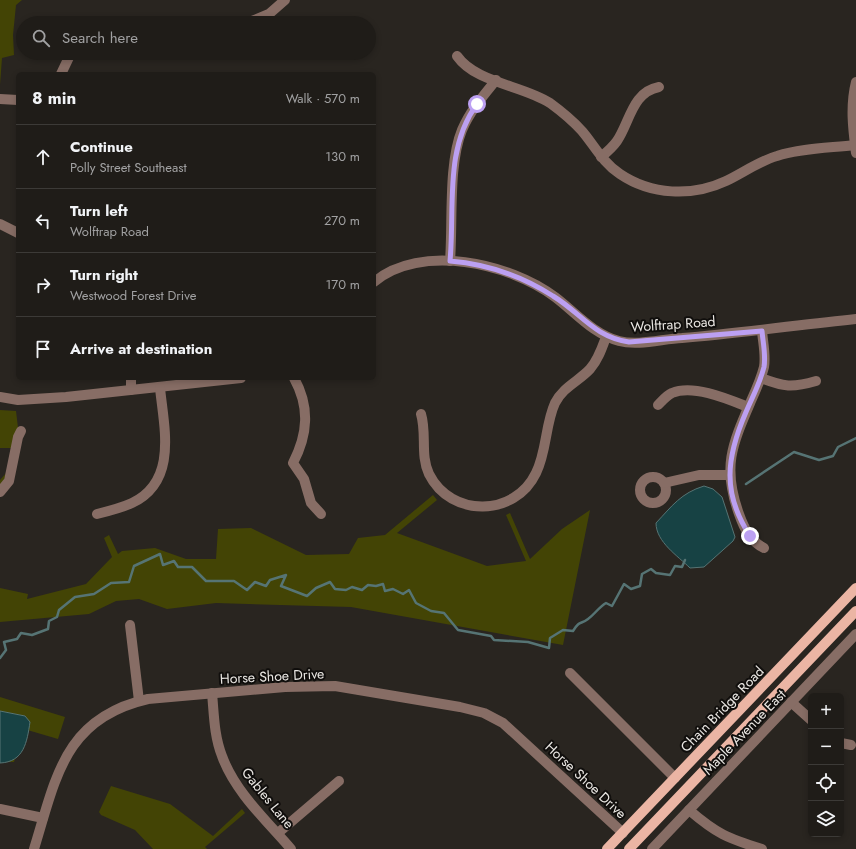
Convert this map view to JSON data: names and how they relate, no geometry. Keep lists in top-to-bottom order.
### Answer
{
  "streets": {
    "main road": ["Chain Bridge Road"],
    "street": [
      "Wolftrap Road",
      "Horse Shoe Drive",
      "Maple Avenue East",
      "Gables Lane"
    ]
  },
  "crossings": [
    ["Horse Shoe Drive", "Chain Bridge Road"],
    ["Horse Shoe Drive", "Gables Lane"]
  ],
  "page": {
    "search": "Search here",
    "heading": ["8 min", "Walk · 570 m"],
    "list": [
      ["Continue", "Polly Street Southeast", "130 m"],
      ["Turn left", "Wolftrap Road", "270 m"],
      ["Turn right", "Westwood Forest Drive", "170 m"],
      "Arrive at destination"
    ],
    "map_buttons": ["+", "−"]
  }
}
